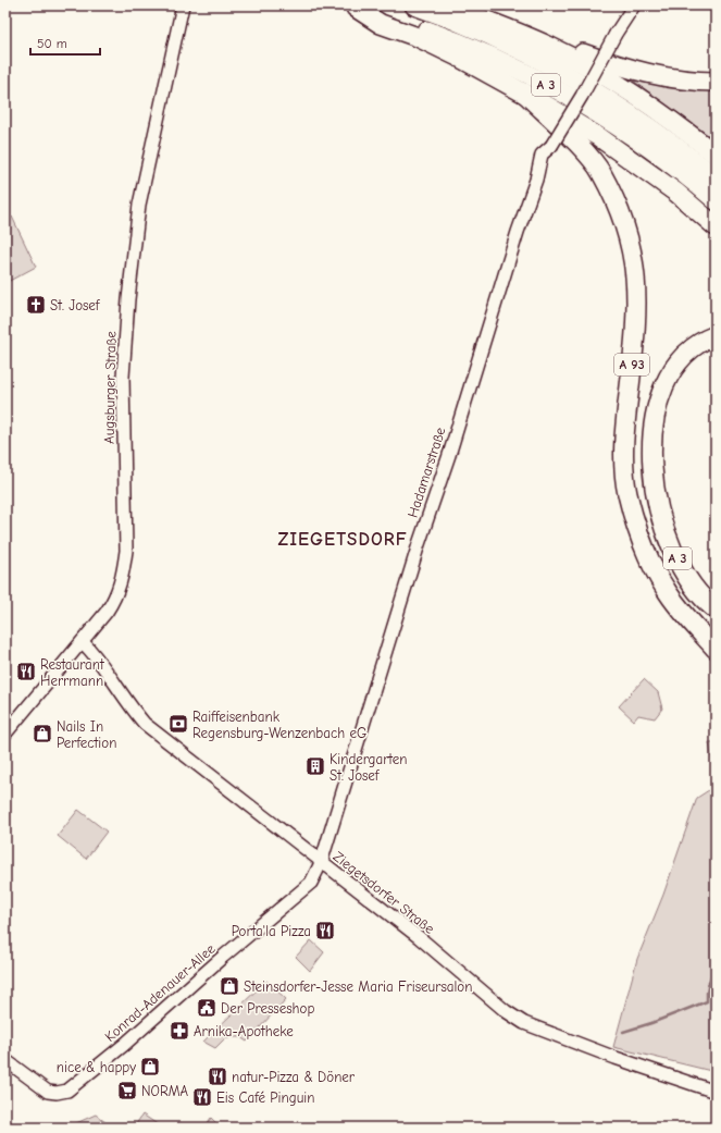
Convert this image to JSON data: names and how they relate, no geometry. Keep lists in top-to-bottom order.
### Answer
{
  "streets": {
    "highway": ["A 3", "A 93"],
    "street": [
      "Augsburger Straße",
      "Hadamarstraße",
      "Ziegetsdorfer Straße",
      "Konrad-Adenauer-Allee"
    ]
  },
  "crossings": [
    ["Augsburger Straße", "Ziegetsdorfer Straße"],
    ["Hadamarstraße", "Ziegetsdorfer Straße"],
    ["Hadamarstraße", "Konrad-Adenauer-Allee"],
    ["Ziegetsdorfer Straße", "Konrad-Adenauer-Allee"]
  ],
  "districts": ["ZIEGETSDORF"],
  "places": {
    "church": ["St. Josef"],
    "restaurant": [
      "Restaurant Herrmann",
      "Porta'la Pizza",
      "natur-Pizza & Döner",
      "Eis Café Pinguin"
    ],
    "bank": ["Raiffeisenbank Regensburg-Wenzenbach eG"],
    "shop": ["Nails In Perfection", "Steinsdorfer-Jesse Maria Friseursalon", "nice & happy"],
    "building": ["Kindergarten St. Josef"],
    "public building": ["Der Presseshop"],
    "pharmacy": ["Arnika-Apotheke"],
    "supermarket": ["NORMA"]
  },
  "scale_bar": "50 m"
}
